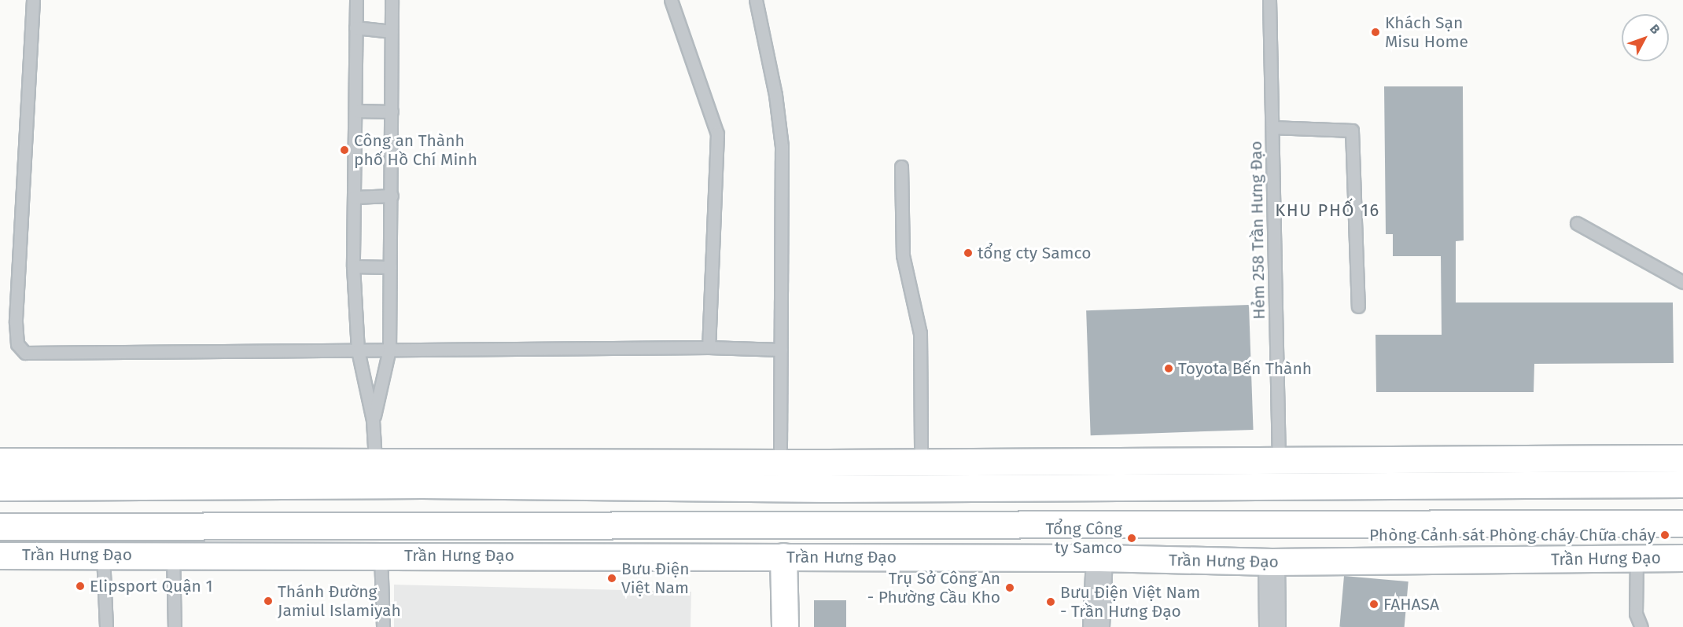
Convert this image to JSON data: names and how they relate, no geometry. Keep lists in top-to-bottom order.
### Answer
{
  "streets": {
    "main road": ["Trần Hưng Đạo"],
    "lane": ["Hẻm 258 Trần Hưng Đạo"]
  },
  "districts": ["KHU PHỐ 16"],
  "places": [
    "Khách Sạn Misu Home",
    "Công an Thành phố Hồ Chí Minh",
    "tổng cty Samco",
    "Toyota Bến Thành",
    "Phòng Cảnh sát Phòng cháy Chữa cháy",
    "Tổng Công ty Samco",
    "Bưu Điện Việt Nam",
    "Elipsport Quận 1",
    "Trụ Sở Công An - Phường Cầu Kho",
    "Thánh Đường Jamiul Islamiyah",
    "Bưu Điện Việt Nam - Trần Hưng Đạo",
    "FAHASA"
  ],
  "north": "top right"
}
